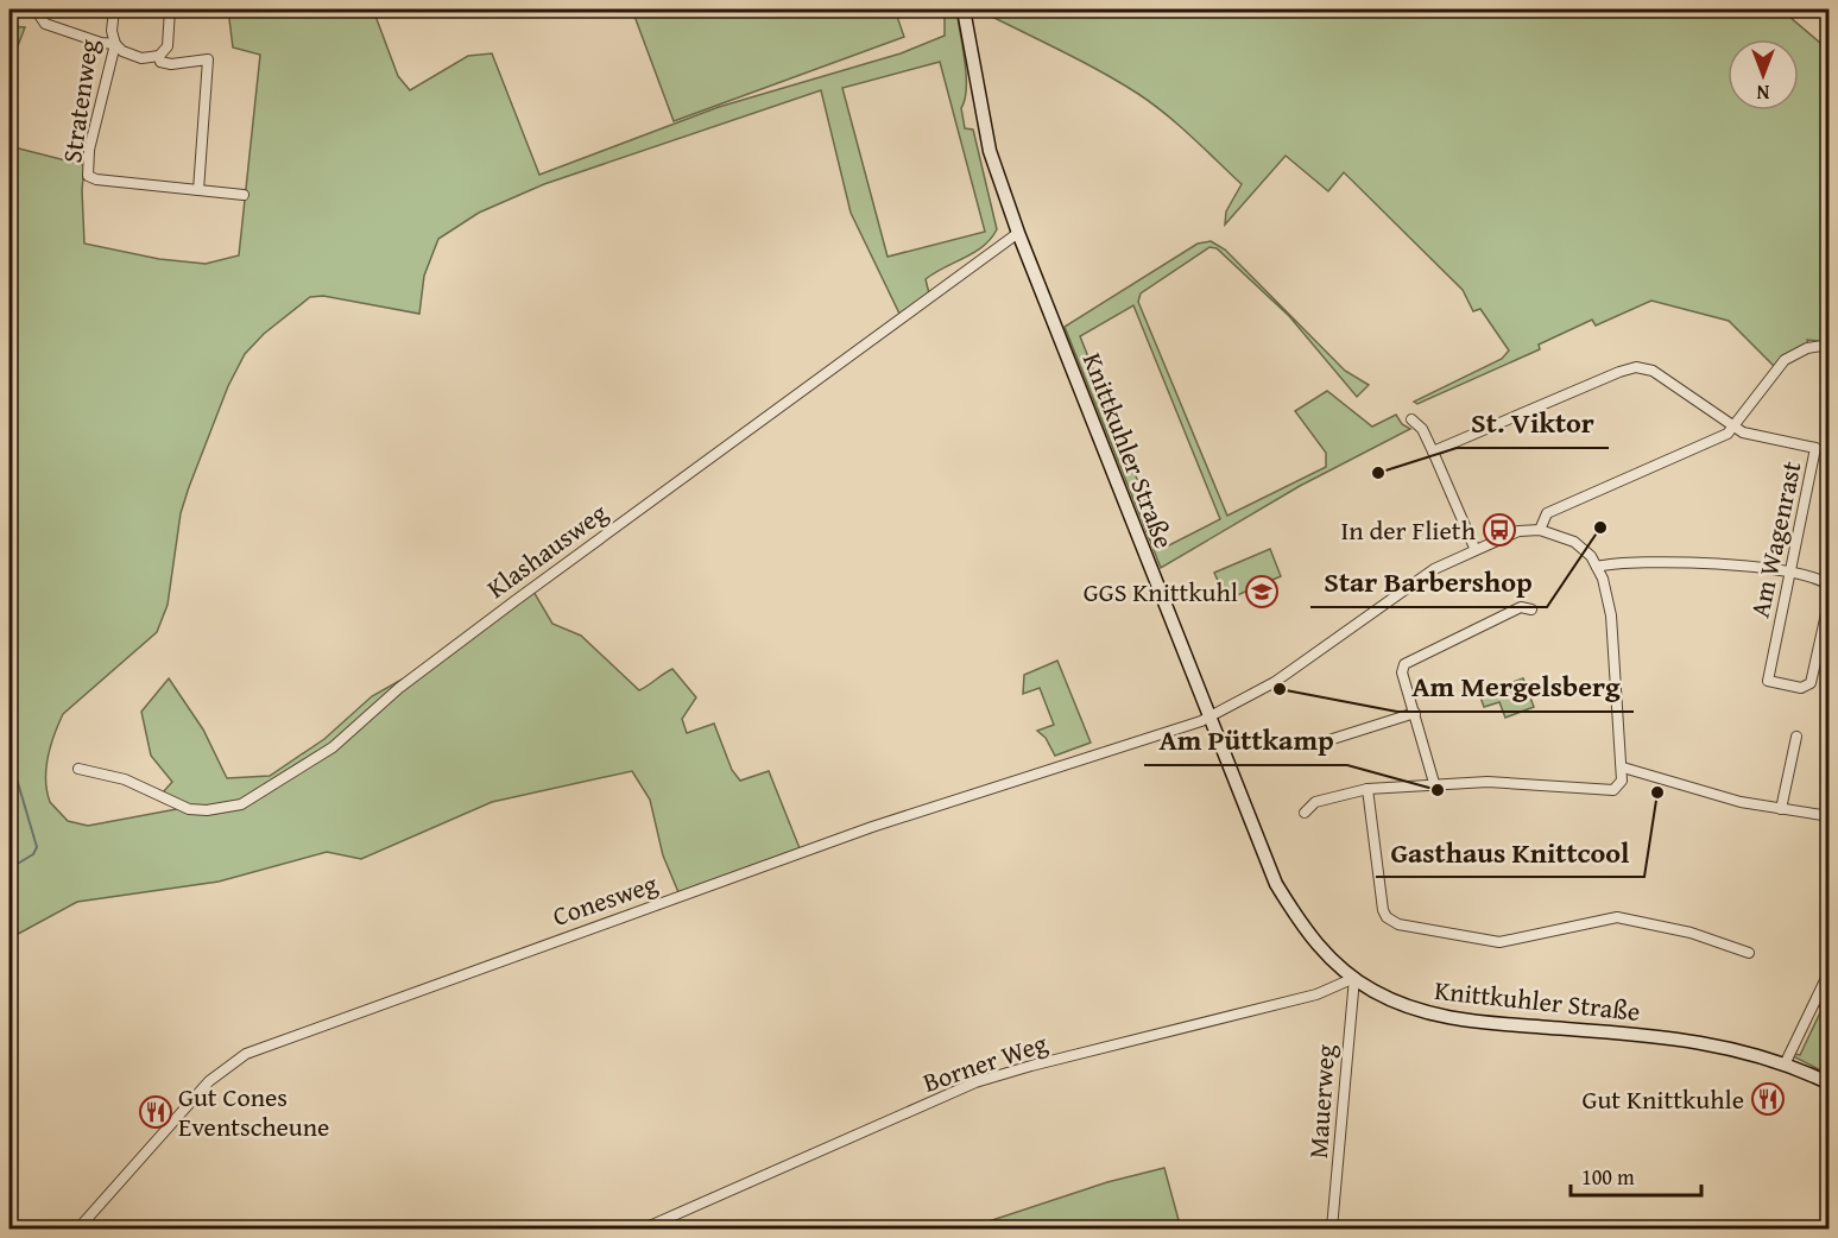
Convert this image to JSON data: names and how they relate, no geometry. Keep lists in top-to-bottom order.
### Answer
{
  "streets": {
    "street": [
      "Stratenweg",
      "Knittkuhler Straße",
      "Am Wagenrast",
      "Klashausweg",
      "Conesweg",
      "Borner Weg",
      "Mauerweg"
    ]
  },
  "crossings": [
    ["Knittkuhler Straße", "Klashausweg"],
    ["Knittkuhler Straße", "Conesweg"],
    ["Knittkuhler Straße", "Borner Weg"],
    ["Knittkuhler Straße", "Mauerweg"],
    ["Borner Weg", "Mauerweg"]
  ],
  "places": {
    "other": [
      "St. Viktor",
      "Star Barbershop",
      "Am Mergelsberg",
      "Am Püttkamp",
      "Gasthaus Knittcool"
    ],
    "bus stop": ["In der Flieth"],
    "school or university": ["GGS Knittkuhl"],
    "restaurant": ["Gut Knittkuhle", "Gut Cones Eventscheune"]
  },
  "scale_bar": "100 m",
  "north": "bottom"
}
